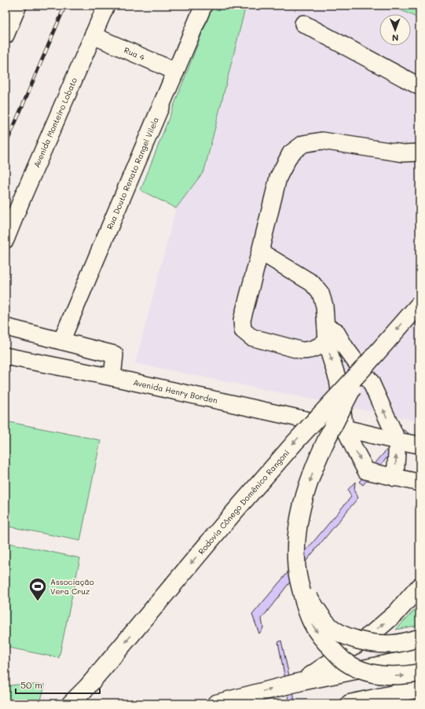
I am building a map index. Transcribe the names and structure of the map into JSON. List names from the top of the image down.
{
  "streets": {
    "highway": ["Rodovia Cônego Domênico Rangoni"],
    "street": [
      "Rua 4",
      "Avenida Monteiro Lobato",
      "Rua Douto Renato Rangel Vilela",
      "Avenida Henry Borden"
    ]
  },
  "crossings": [
    ["Rua 4", "Avenida Monteiro Lobato"],
    ["Rua 4", "Rua Douto Renato Rangel Vilela"]
  ],
  "one_way": ["Rodovia Cônego Domênico Rangoni"],
  "places": {
    "sports": ["Associação Vera Cruz"]
  },
  "scale_bar": "50 m",
  "north": "bottom"
}
